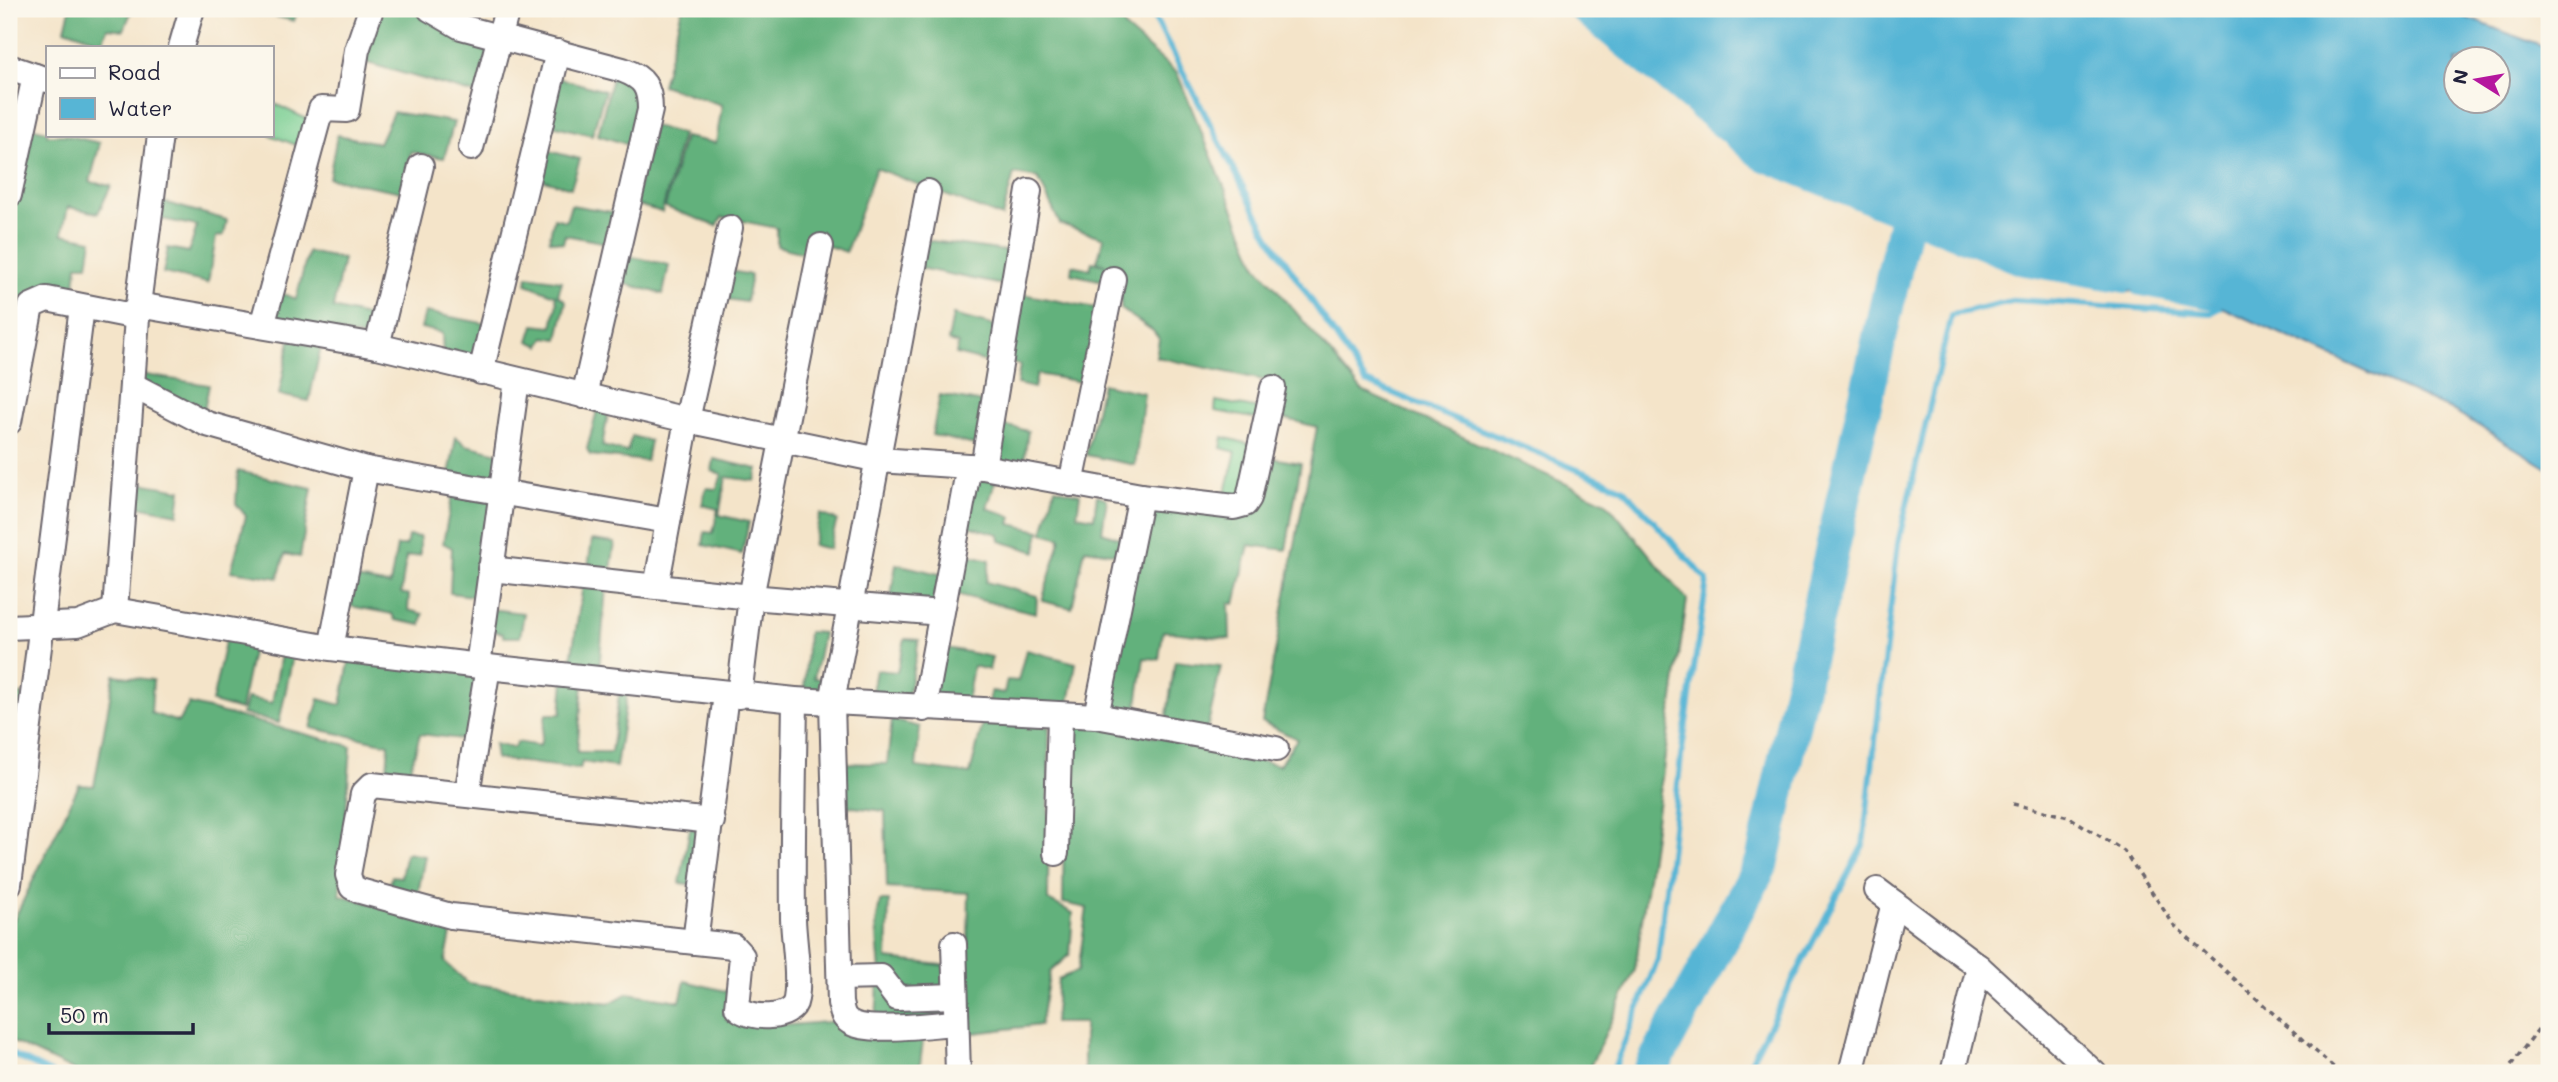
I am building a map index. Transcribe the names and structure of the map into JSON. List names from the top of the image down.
{
  "legend": ["Road", "Water"],
  "scale_bar": "50 m",
  "north": "left"
}
